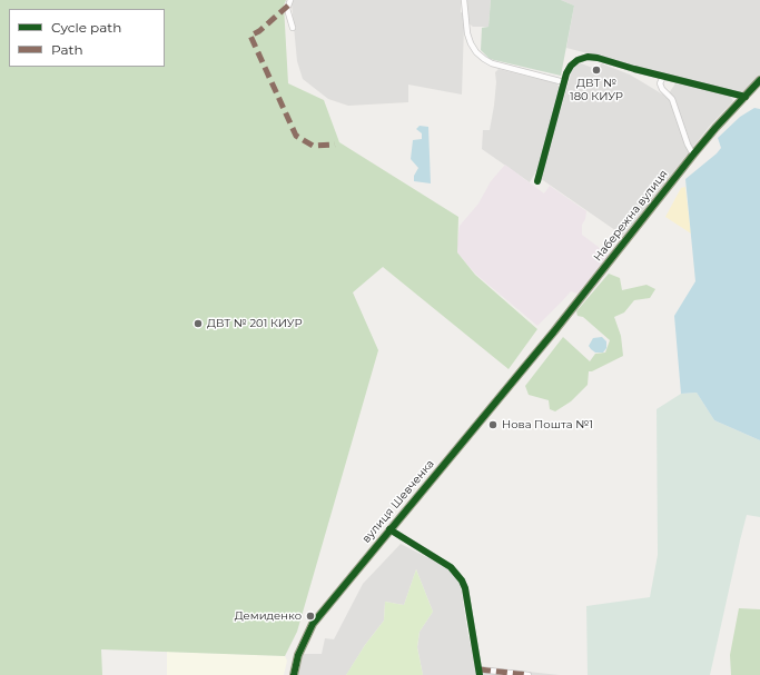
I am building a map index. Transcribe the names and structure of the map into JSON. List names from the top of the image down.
{
  "streets": {
    "street": ["Набережна вулиця", "вулиця Шевченка"]
  },
  "crossings": [
    ["Набережна вулиця", "вулиця Шевченка"]
  ],
  "places": [
    "ДВТ № 180 КИУР",
    "ДВТ № 201 КИУР",
    "Нова Пошта №1",
    "Демиденко"
  ],
  "legend": ["Cycle path", "Path"]
}
